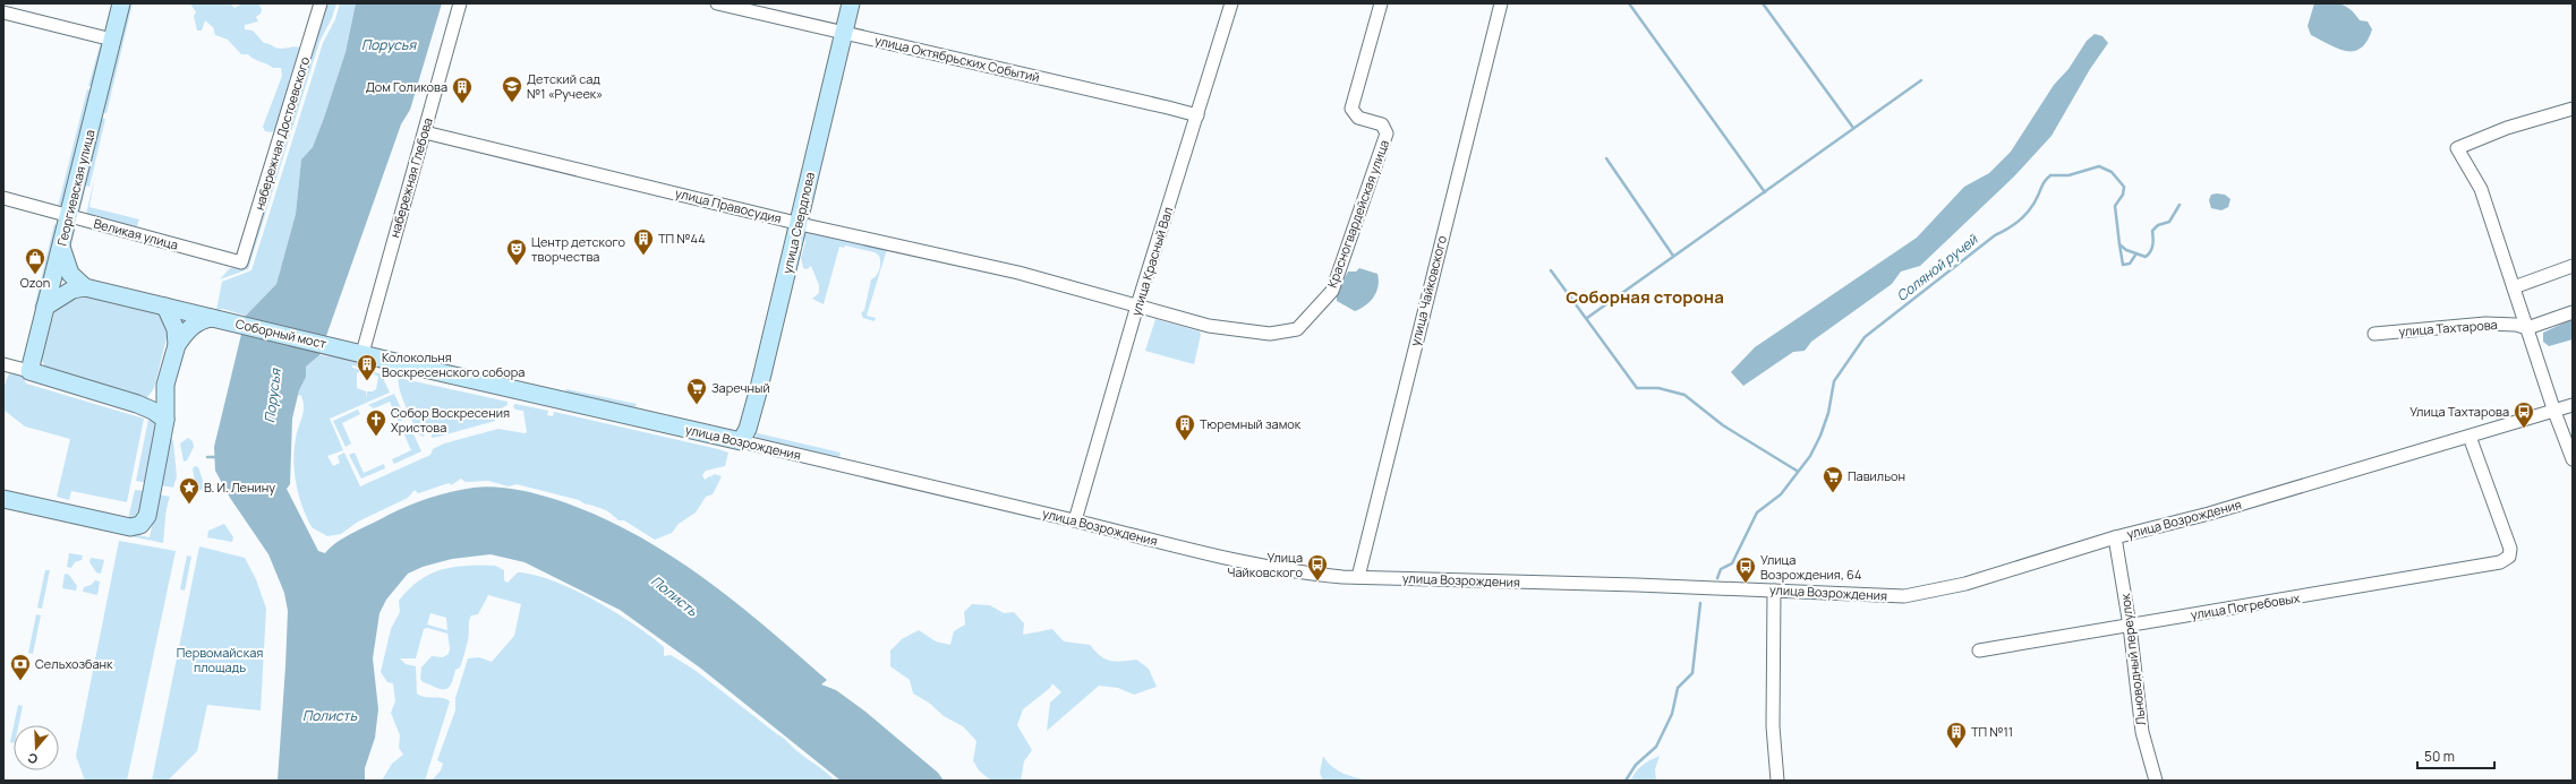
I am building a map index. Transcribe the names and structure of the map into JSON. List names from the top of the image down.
{
  "streets": {
    "main road": [
      "Георгиевская улица",
      "улица Свердлова",
      "Соборный мост",
      "улица Возрождения"
    ],
    "street": [
      "улица Октябрьских Событий",
      "набережная Достоевского",
      "набережная Глебова",
      "улица Правосудия",
      "Красногвардейская улица",
      "Великая улица",
      "улица Красный Вал",
      "улица Чайковского",
      "улица Тахтарова",
      "улица Погребовых",
      "Льноводный переулок"
    ]
  },
  "crossings": [
    ["улица Октябрьских Событий", "улица Свердлова"],
    ["улица Октябрьских Событий", "улица Красный Вал"],
    ["набережная Достоевского", "Великая улица"],
    ["набережная Глебова", "улица Правосудия"],
    ["набережная Глебова", "Соборный мост"],
    ["набережная Глебова", "улица Возрождения"],
    ["Георгиевская улица", "Великая улица"],
    ["Георгиевская улица", "Соборный мост"],
    ["улица Правосудия", "Красногвардейская улица"],
    ["улица Правосудия", "улица Свердлова"],
    ["улица Правосудия", "улица Красный Вал"],
    ["Красногвардейская улица", "улица Красный Вал"],
    ["улица Свердлова", "улица Возрождения"],
    ["улица Красный Вал", "улица Возрождения"],
    ["улица Чайковского", "улица Возрождения"],
    ["Соборный мост", "улица Возрождения"],
    ["улица Возрождения", "улица Погребовых"],
    ["улица Возрождения", "Льноводный переулок"],
    ["улица Погребовых", "Льноводный переулок"]
  ],
  "districts": ["Соборная сторона"],
  "water": ["Порусья", "Соляной ручей", "Полисть"],
  "parks": ["Первомайская площадь"],
  "places": {
    "school or university": ["Детский сад №1 «Ручеек»"],
    "building": [
      "Дом Голикова",
      "ТП №44",
      "Колокольня Воскресенского собора",
      "Тюремный замок",
      "ТП №11"
    ],
    "theatre": ["Центр детского творчества"],
    "shop": ["Ozon"],
    "supermarket": ["Заречный", "Павильон"],
    "bus stop": ["Улица Тахтарова", "Улица Чайковского", "Улица Возрождения, 64"],
    "church": ["Собор Воскресения Христова"],
    "place": ["В. И. Ленину"],
    "bank": ["Сельхозбанк"]
  },
  "scale_bar": "50 m",
  "north": "bottom"
}
